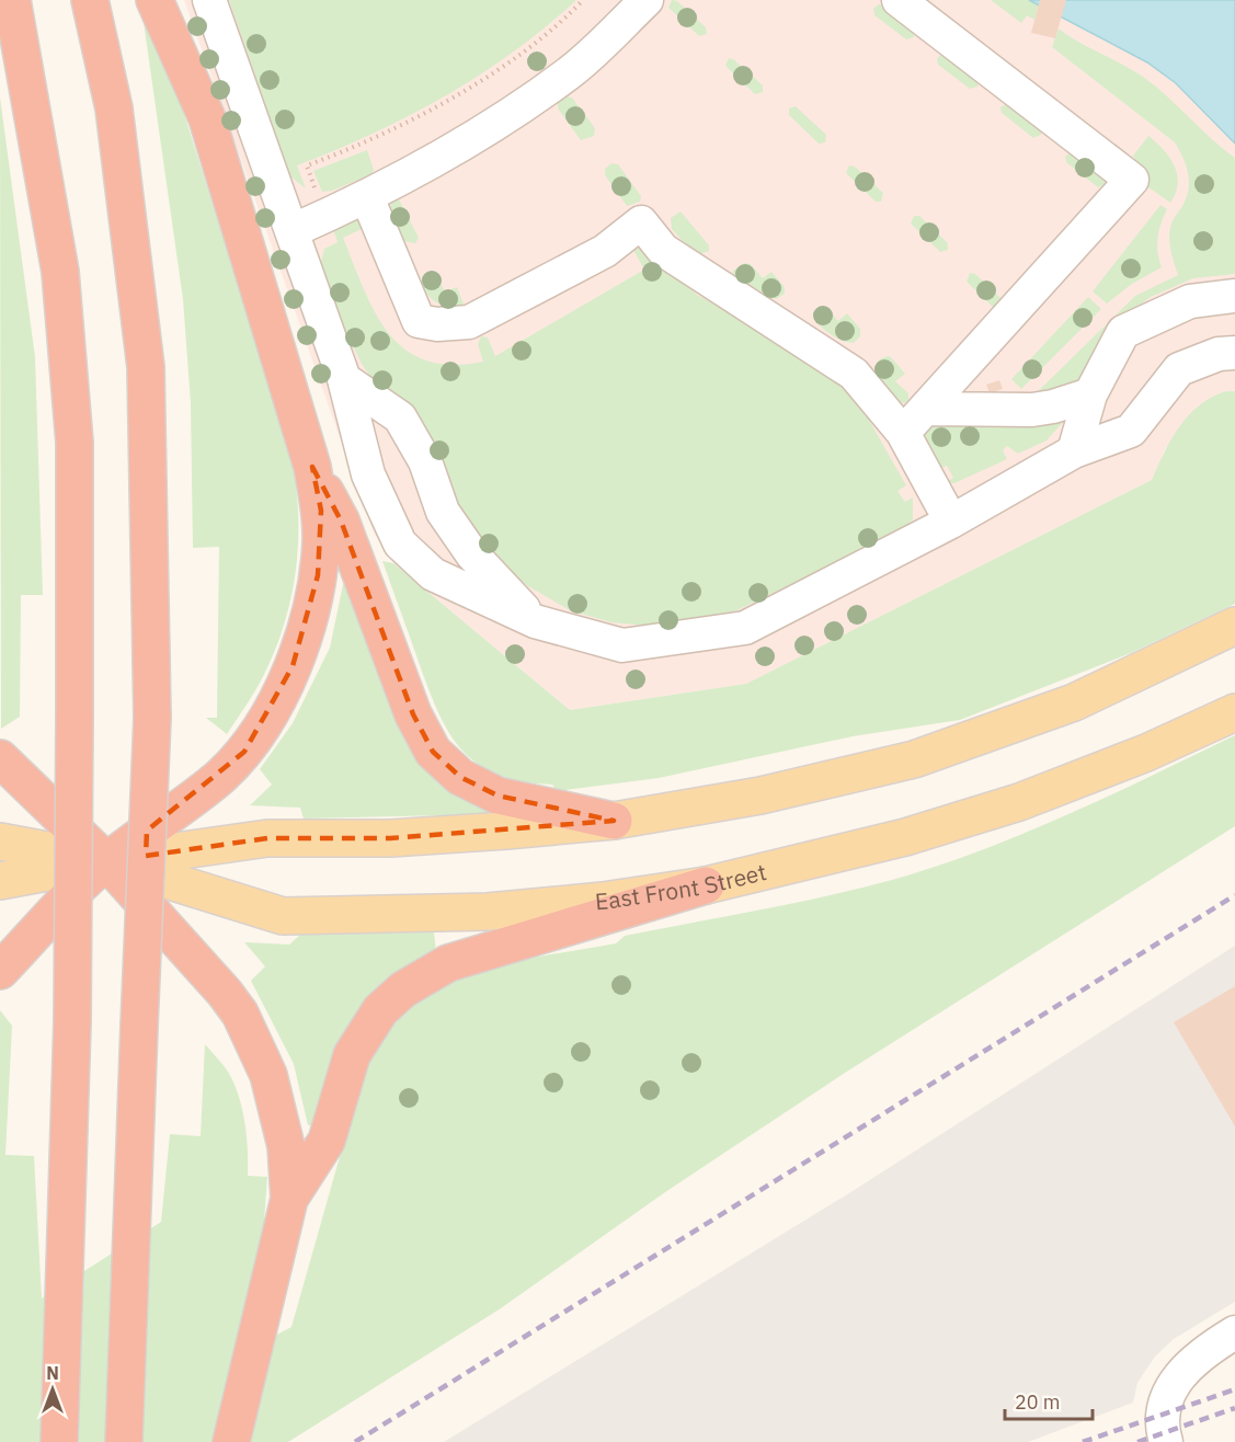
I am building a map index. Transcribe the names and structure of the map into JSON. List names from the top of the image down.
{
  "streets": {
    "main road": ["East Front Street"]
  },
  "scale_bar": "20 m",
  "north": "top"
}
